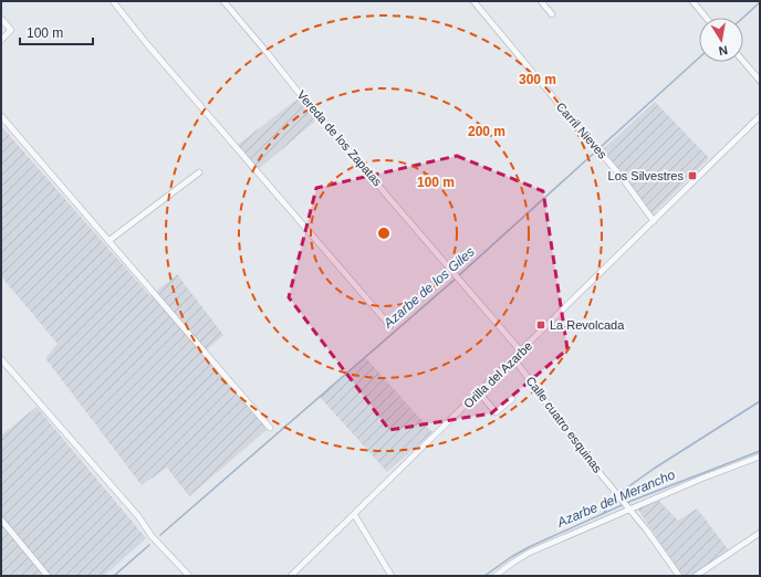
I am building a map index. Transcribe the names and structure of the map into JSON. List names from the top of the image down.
{
  "streets": {
    "street": [
      "Carril Nieves",
      "Vereda de los Zapatas",
      "Orilla del Azarbe",
      "Calle cuatro esquinas"
    ]
  },
  "crossings": [
    ["Carril Nieves", "Orilla del Azarbe"],
    ["Vereda de los Zapatas", "Orilla del Azarbe"],
    ["Orilla del Azarbe", "Calle cuatro esquinas"]
  ],
  "water": ["Azarbe de los Giles", "Azarbe del Merancho"],
  "places": {
    "transit": ["Los Silvestres", "La Revolcada"]
  },
  "scale_bar": "100 m",
  "north": "bottom",
  "rings": ["300 m", "200 m", "100 m"]
}
